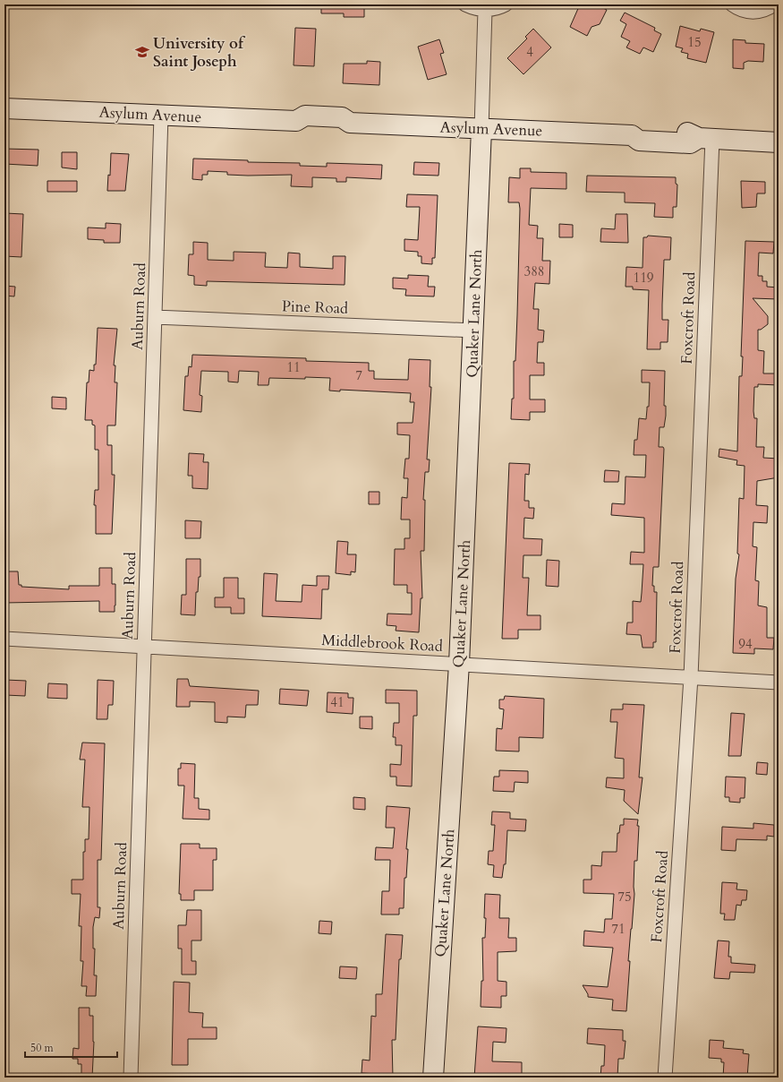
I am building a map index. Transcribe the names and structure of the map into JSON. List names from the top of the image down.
{
  "streets": {
    "street": [
      "Asylum Avenue",
      "Auburn Road",
      "Pine Road",
      "Quaker Lane North",
      "Foxcroft Road",
      "Middlebrook Road"
    ]
  },
  "crossings": [
    ["Asylum Avenue", "Auburn Road"],
    ["Asylum Avenue", "Quaker Lane North"],
    ["Asylum Avenue", "Foxcroft Road"],
    ["Auburn Road", "Pine Road"],
    ["Auburn Road", "Middlebrook Road"],
    ["Pine Road", "Quaker Lane North"],
    ["Quaker Lane North", "Middlebrook Road"],
    ["Foxcroft Road", "Middlebrook Road"]
  ],
  "places": {
    "school or university": ["University of Saint Joseph"]
  },
  "house_numbers": [
    "15",
    "4",
    "388",
    "119",
    "11",
    "7",
    "94",
    "41",
    "75",
    "71"
  ],
  "scale_bar": "50 m"
}
